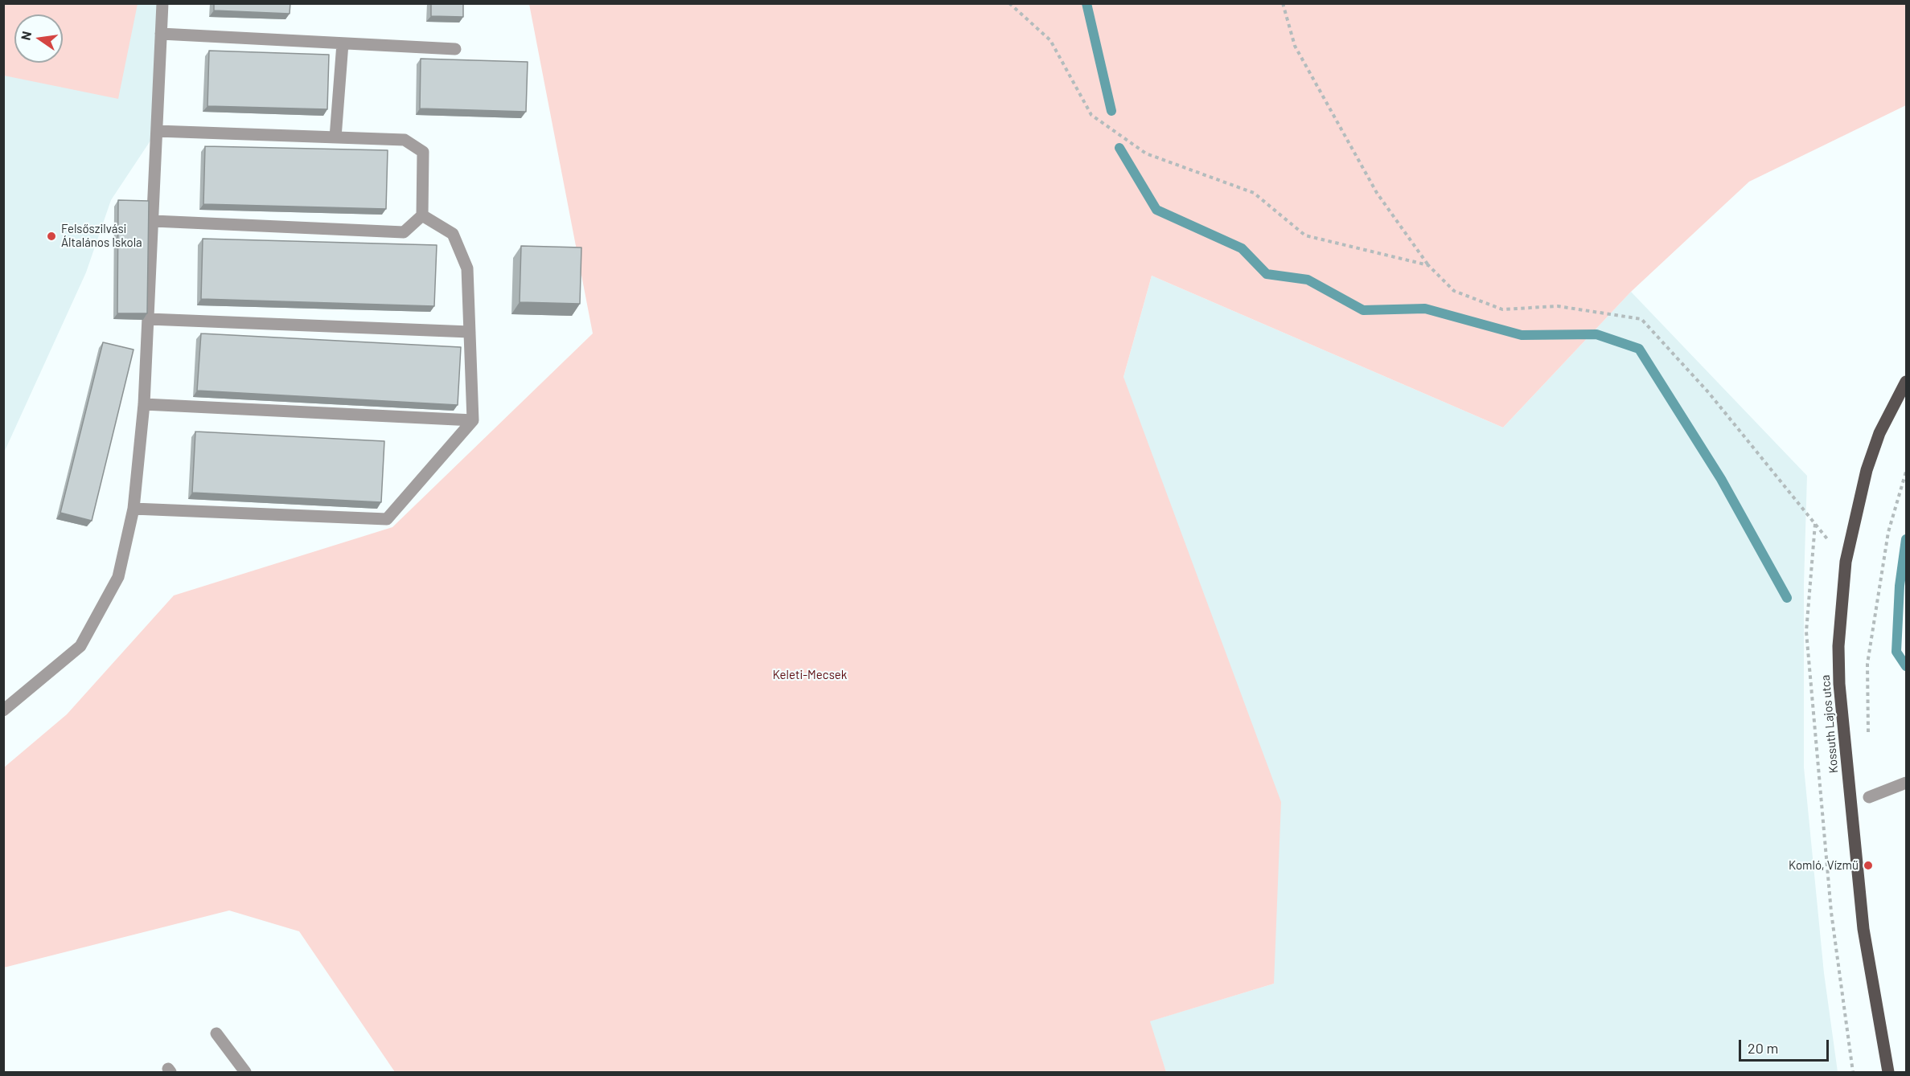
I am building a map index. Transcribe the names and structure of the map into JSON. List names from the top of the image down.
{
  "streets": {
    "main road": ["Kossuth Lajos utca"]
  },
  "parks": ["Keleti-Mecsek"],
  "places": ["Felsőszilvási Általános Iskola", "Komló, Vízmű"],
  "scale_bar": "20 m",
  "north": "left"
}
